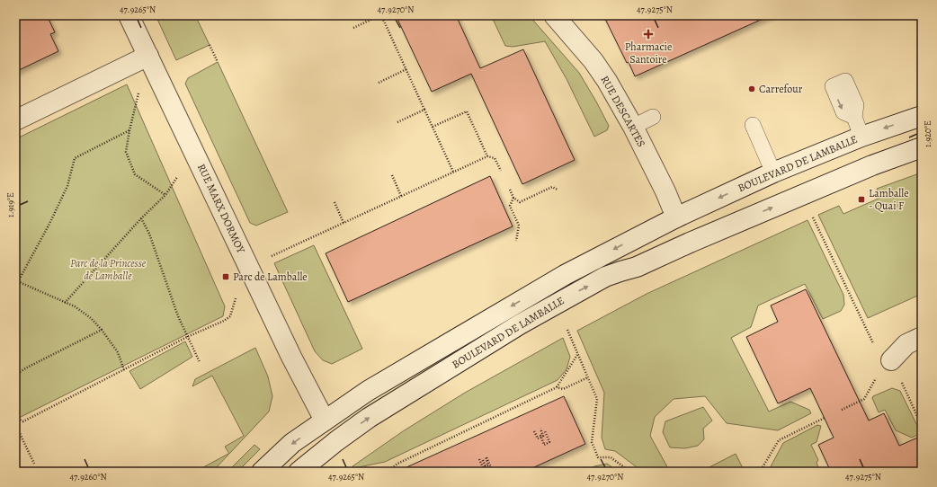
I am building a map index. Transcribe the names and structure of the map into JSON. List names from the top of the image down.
{
  "streets": {
    "street": ["RUE DESCARTES", "BOULEVARD DE LAMBALLE", "RUE MARX DORMOY"]
  },
  "crossings": [
    ["RUE DESCARTES", "BOULEVARD DE LAMBALLE"],
    ["BOULEVARD DE LAMBALLE", "RUE MARX DORMOY"]
  ],
  "parks": ["Parc de la Princesse de Lamballe"],
  "places": {
    "health": ["Pharmacie Santoire"],
    "other": ["Carrefour"],
    "transit": ["Lamballe - Quai F", "Parc de Lamballe"]
  },
  "coordinates": [
    "47.9265°N",
    "47.9270°N",
    "47.9275°N",
    "1.920°E",
    "1.919°E",
    "47.9260°N"
  ]
}
